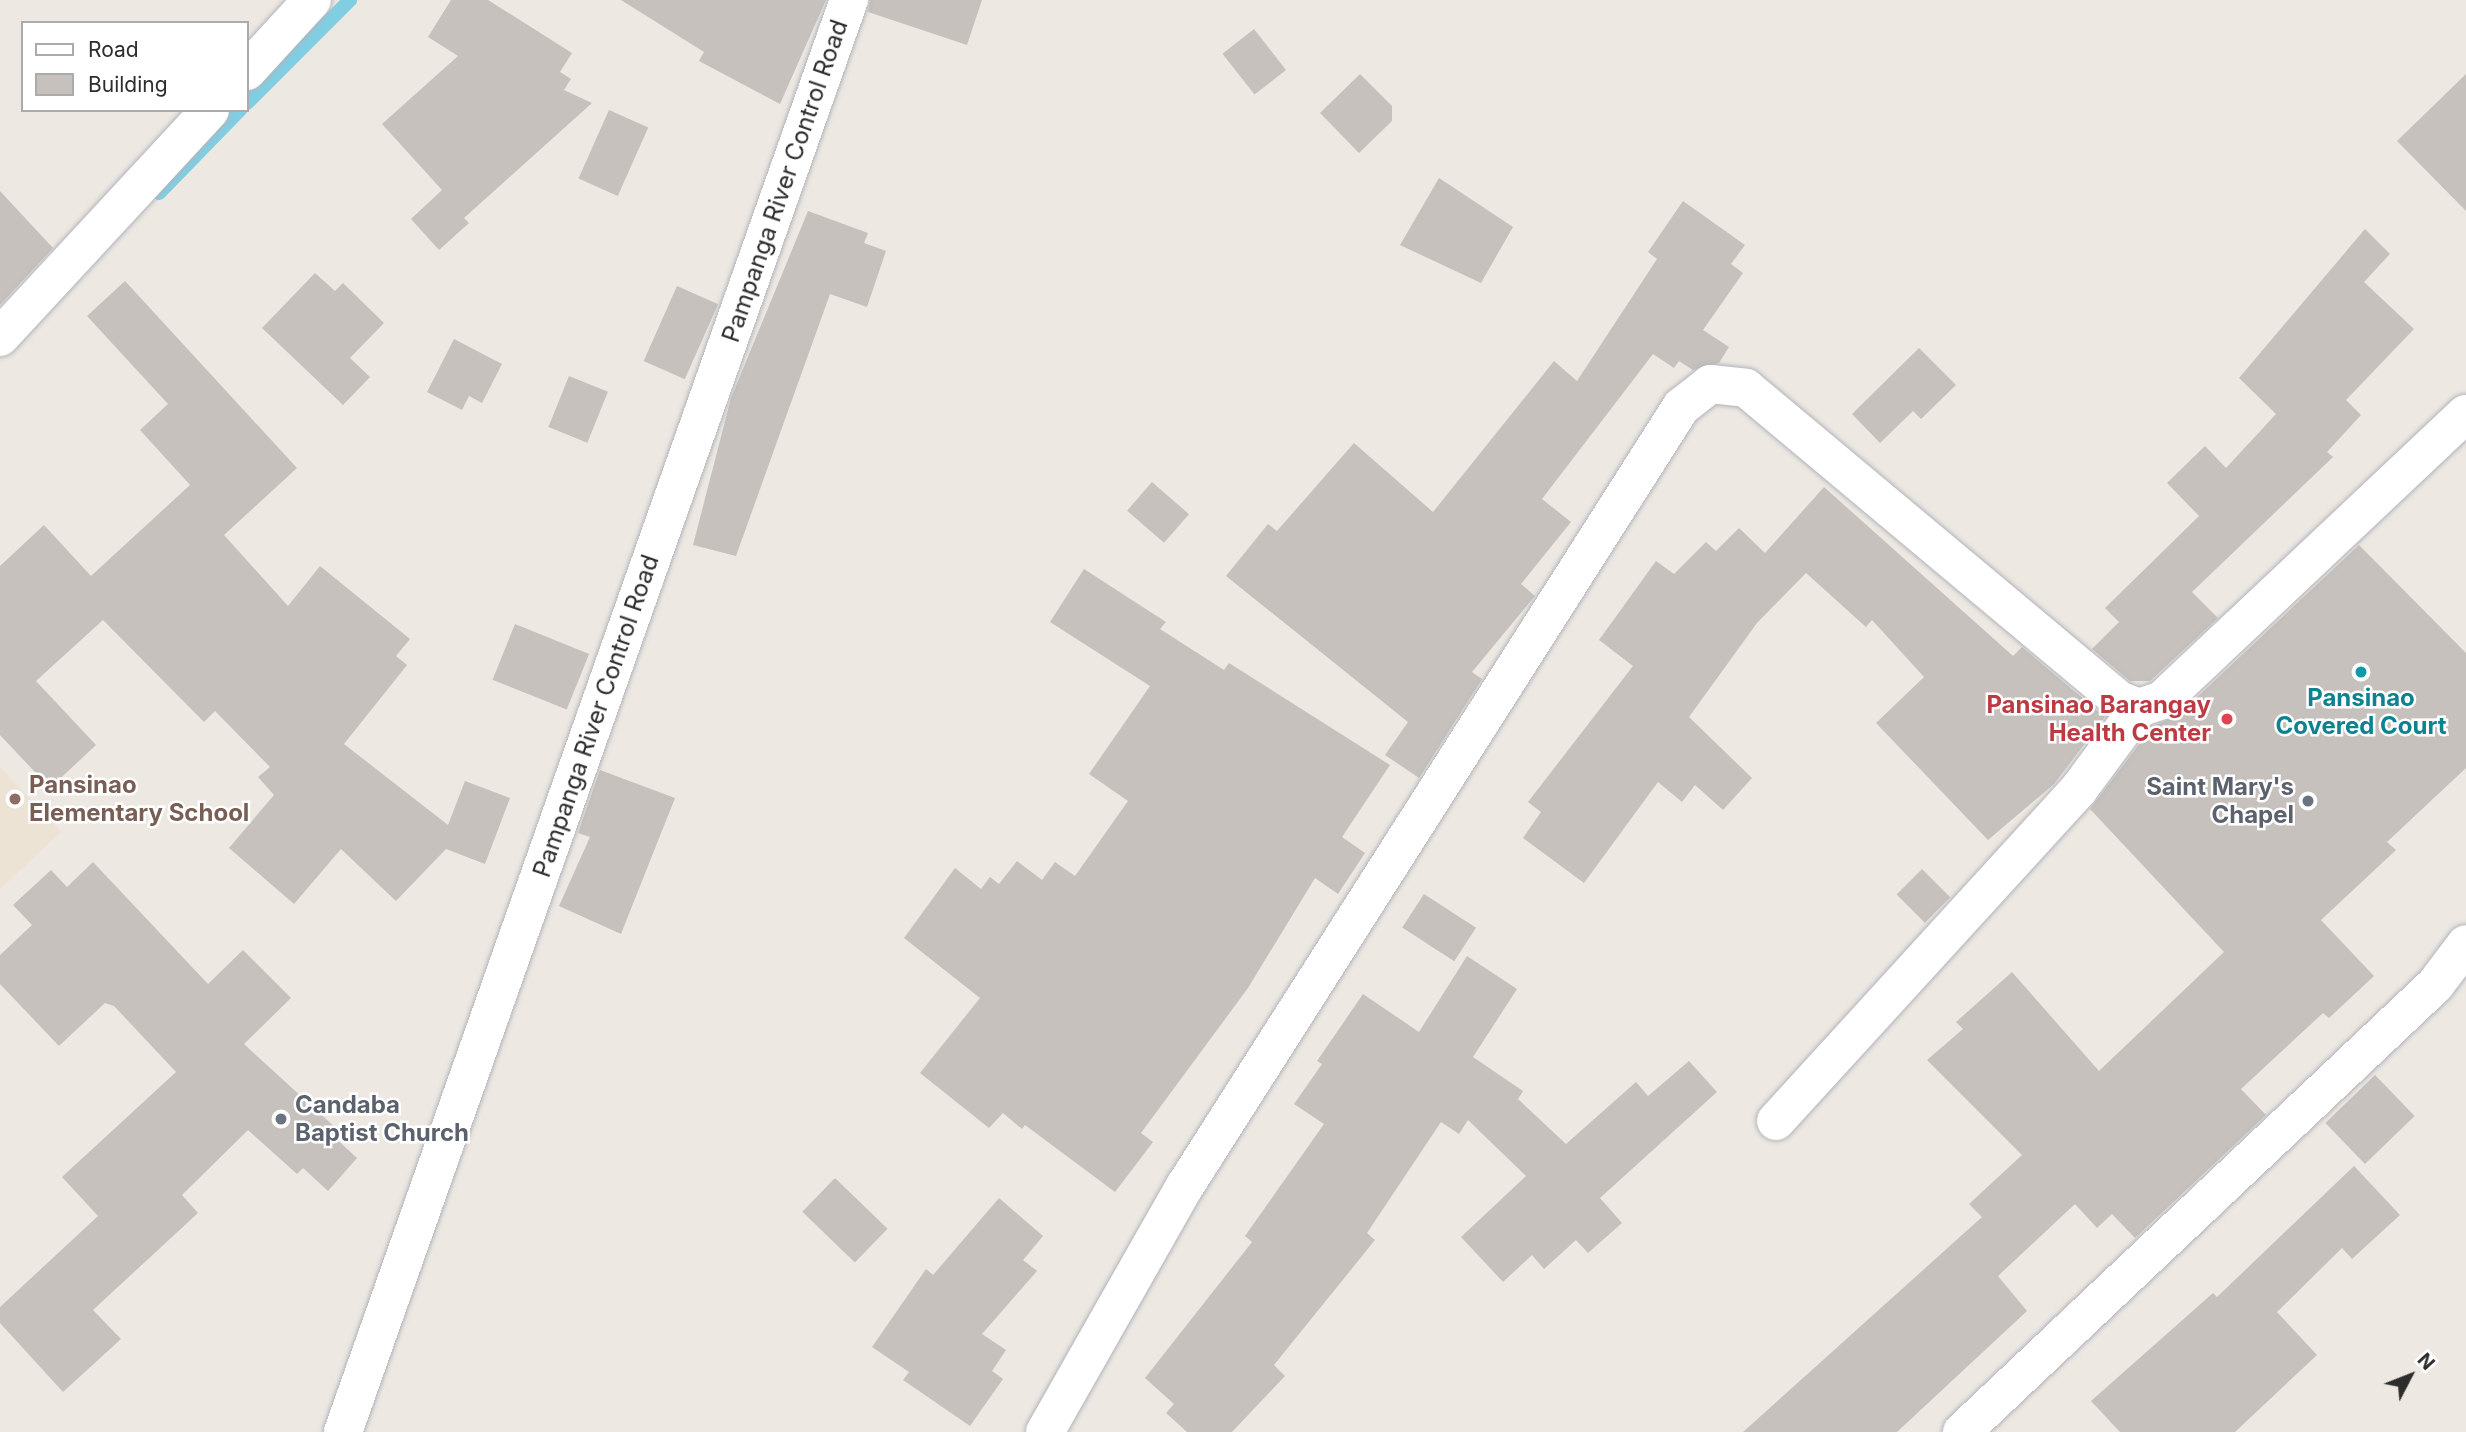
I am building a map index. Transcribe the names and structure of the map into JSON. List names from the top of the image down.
{
  "streets": {
    "street": ["Pampanga River Control Road"]
  },
  "places": [
    "Pansinao Covered Court",
    "Pansinao Barangay Health Center",
    "Pansinao Elementary School",
    "Saint Mary's Chapel",
    "Candaba Baptist Church"
  ],
  "legend": ["Road", "Building"],
  "north": "top right"
}
